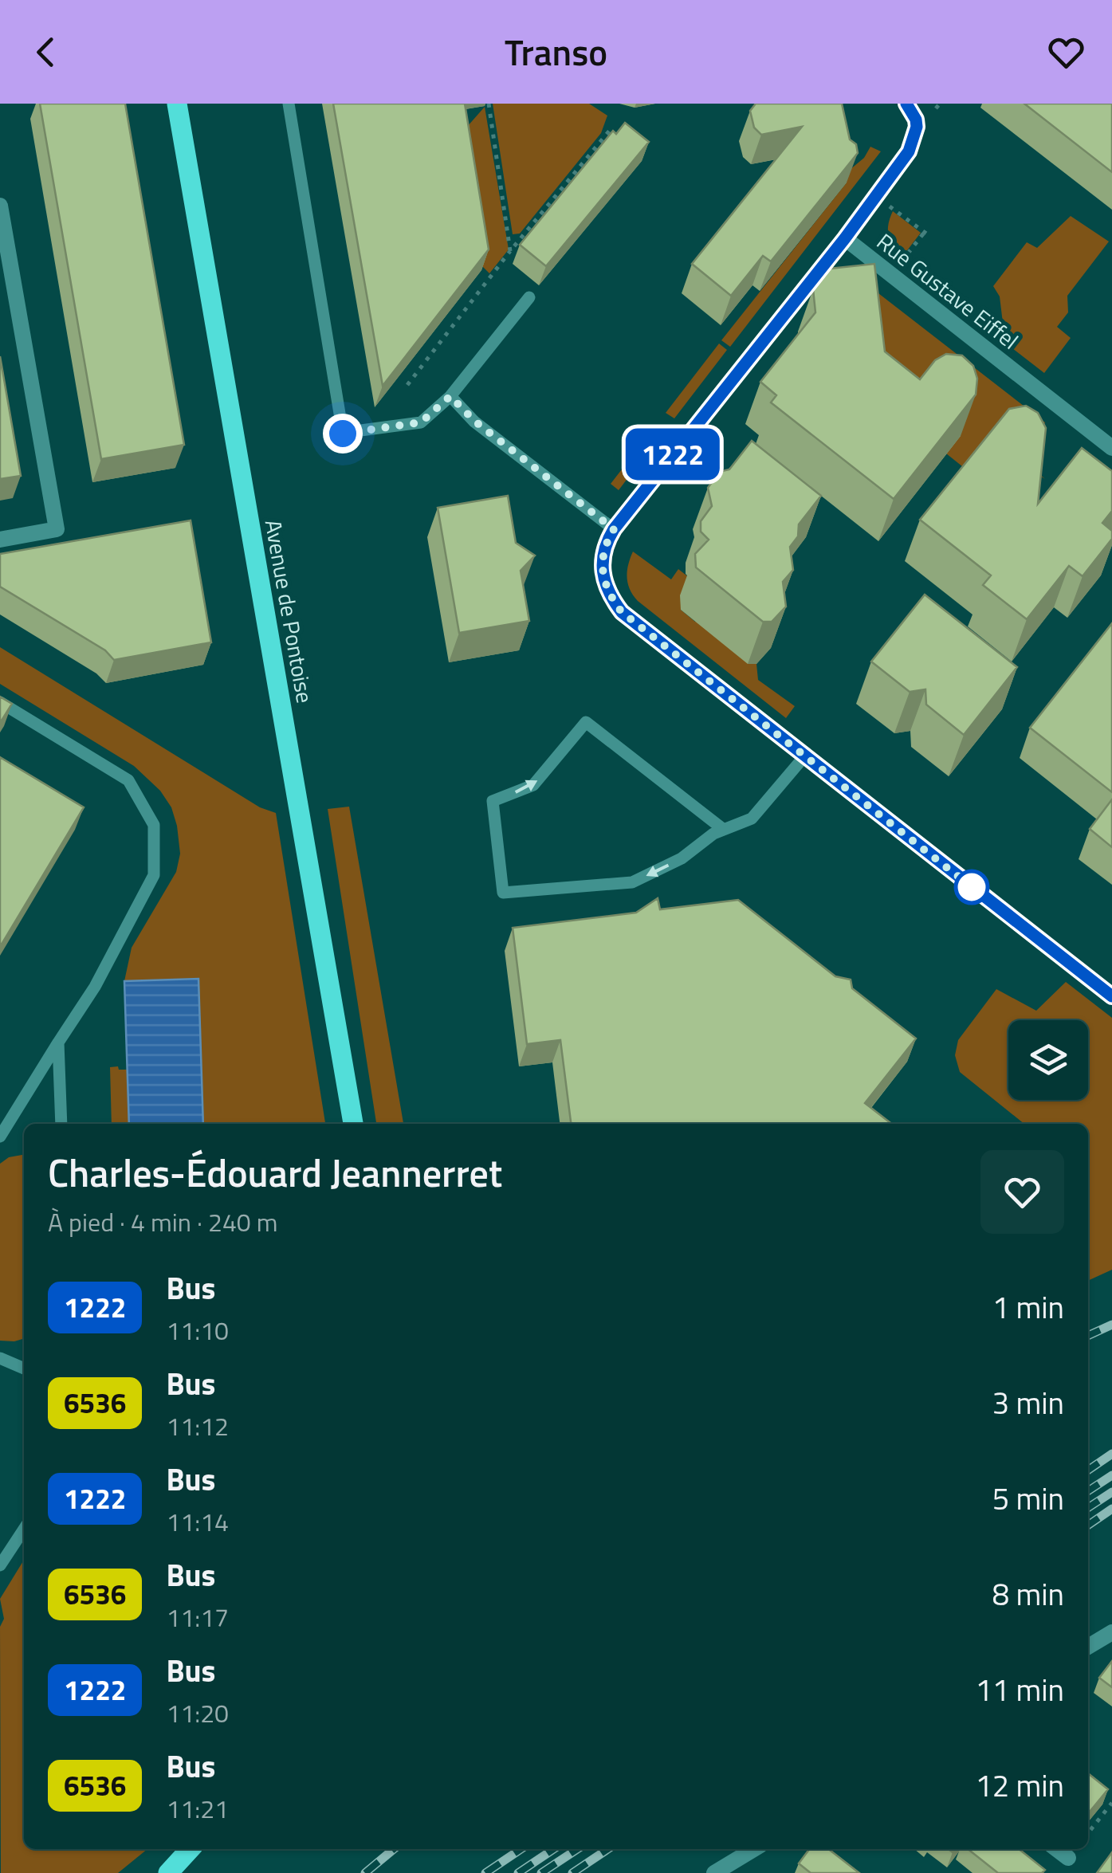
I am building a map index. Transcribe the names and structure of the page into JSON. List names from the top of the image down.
{
  "streets": {
    "main road": ["Avenue de Pontoise"],
    "street": ["Rue Gustave Eiffel"]
  },
  "lines": ["bus line 1222"],
  "page": {
    "header": "Transo",
    "on_map": "1222",
    "heading": ["Charles-Édouard Jeannerret", "À pied · 4 min · 240 m"],
    "list": [
      {
        "mark": "1222",
        "name": "Bus",
        "note": "11:10",
        "value": "1 min"
      },
      {
        "mark": "6536",
        "name": "Bus",
        "note": "11:12",
        "value": "3 min"
      },
      {
        "mark": "1222",
        "name": "Bus",
        "note": "11:14",
        "value": "5 min"
      },
      {
        "mark": "6536",
        "name": "Bus",
        "note": "11:17",
        "value": "8 min"
      },
      {
        "mark": "1222",
        "name": "Bus",
        "note": "11:20",
        "value": "11 min"
      },
      {
        "mark": "6536",
        "name": "Bus",
        "note": "11:21",
        "value": "12 min"
      }
    ]
  }
}
